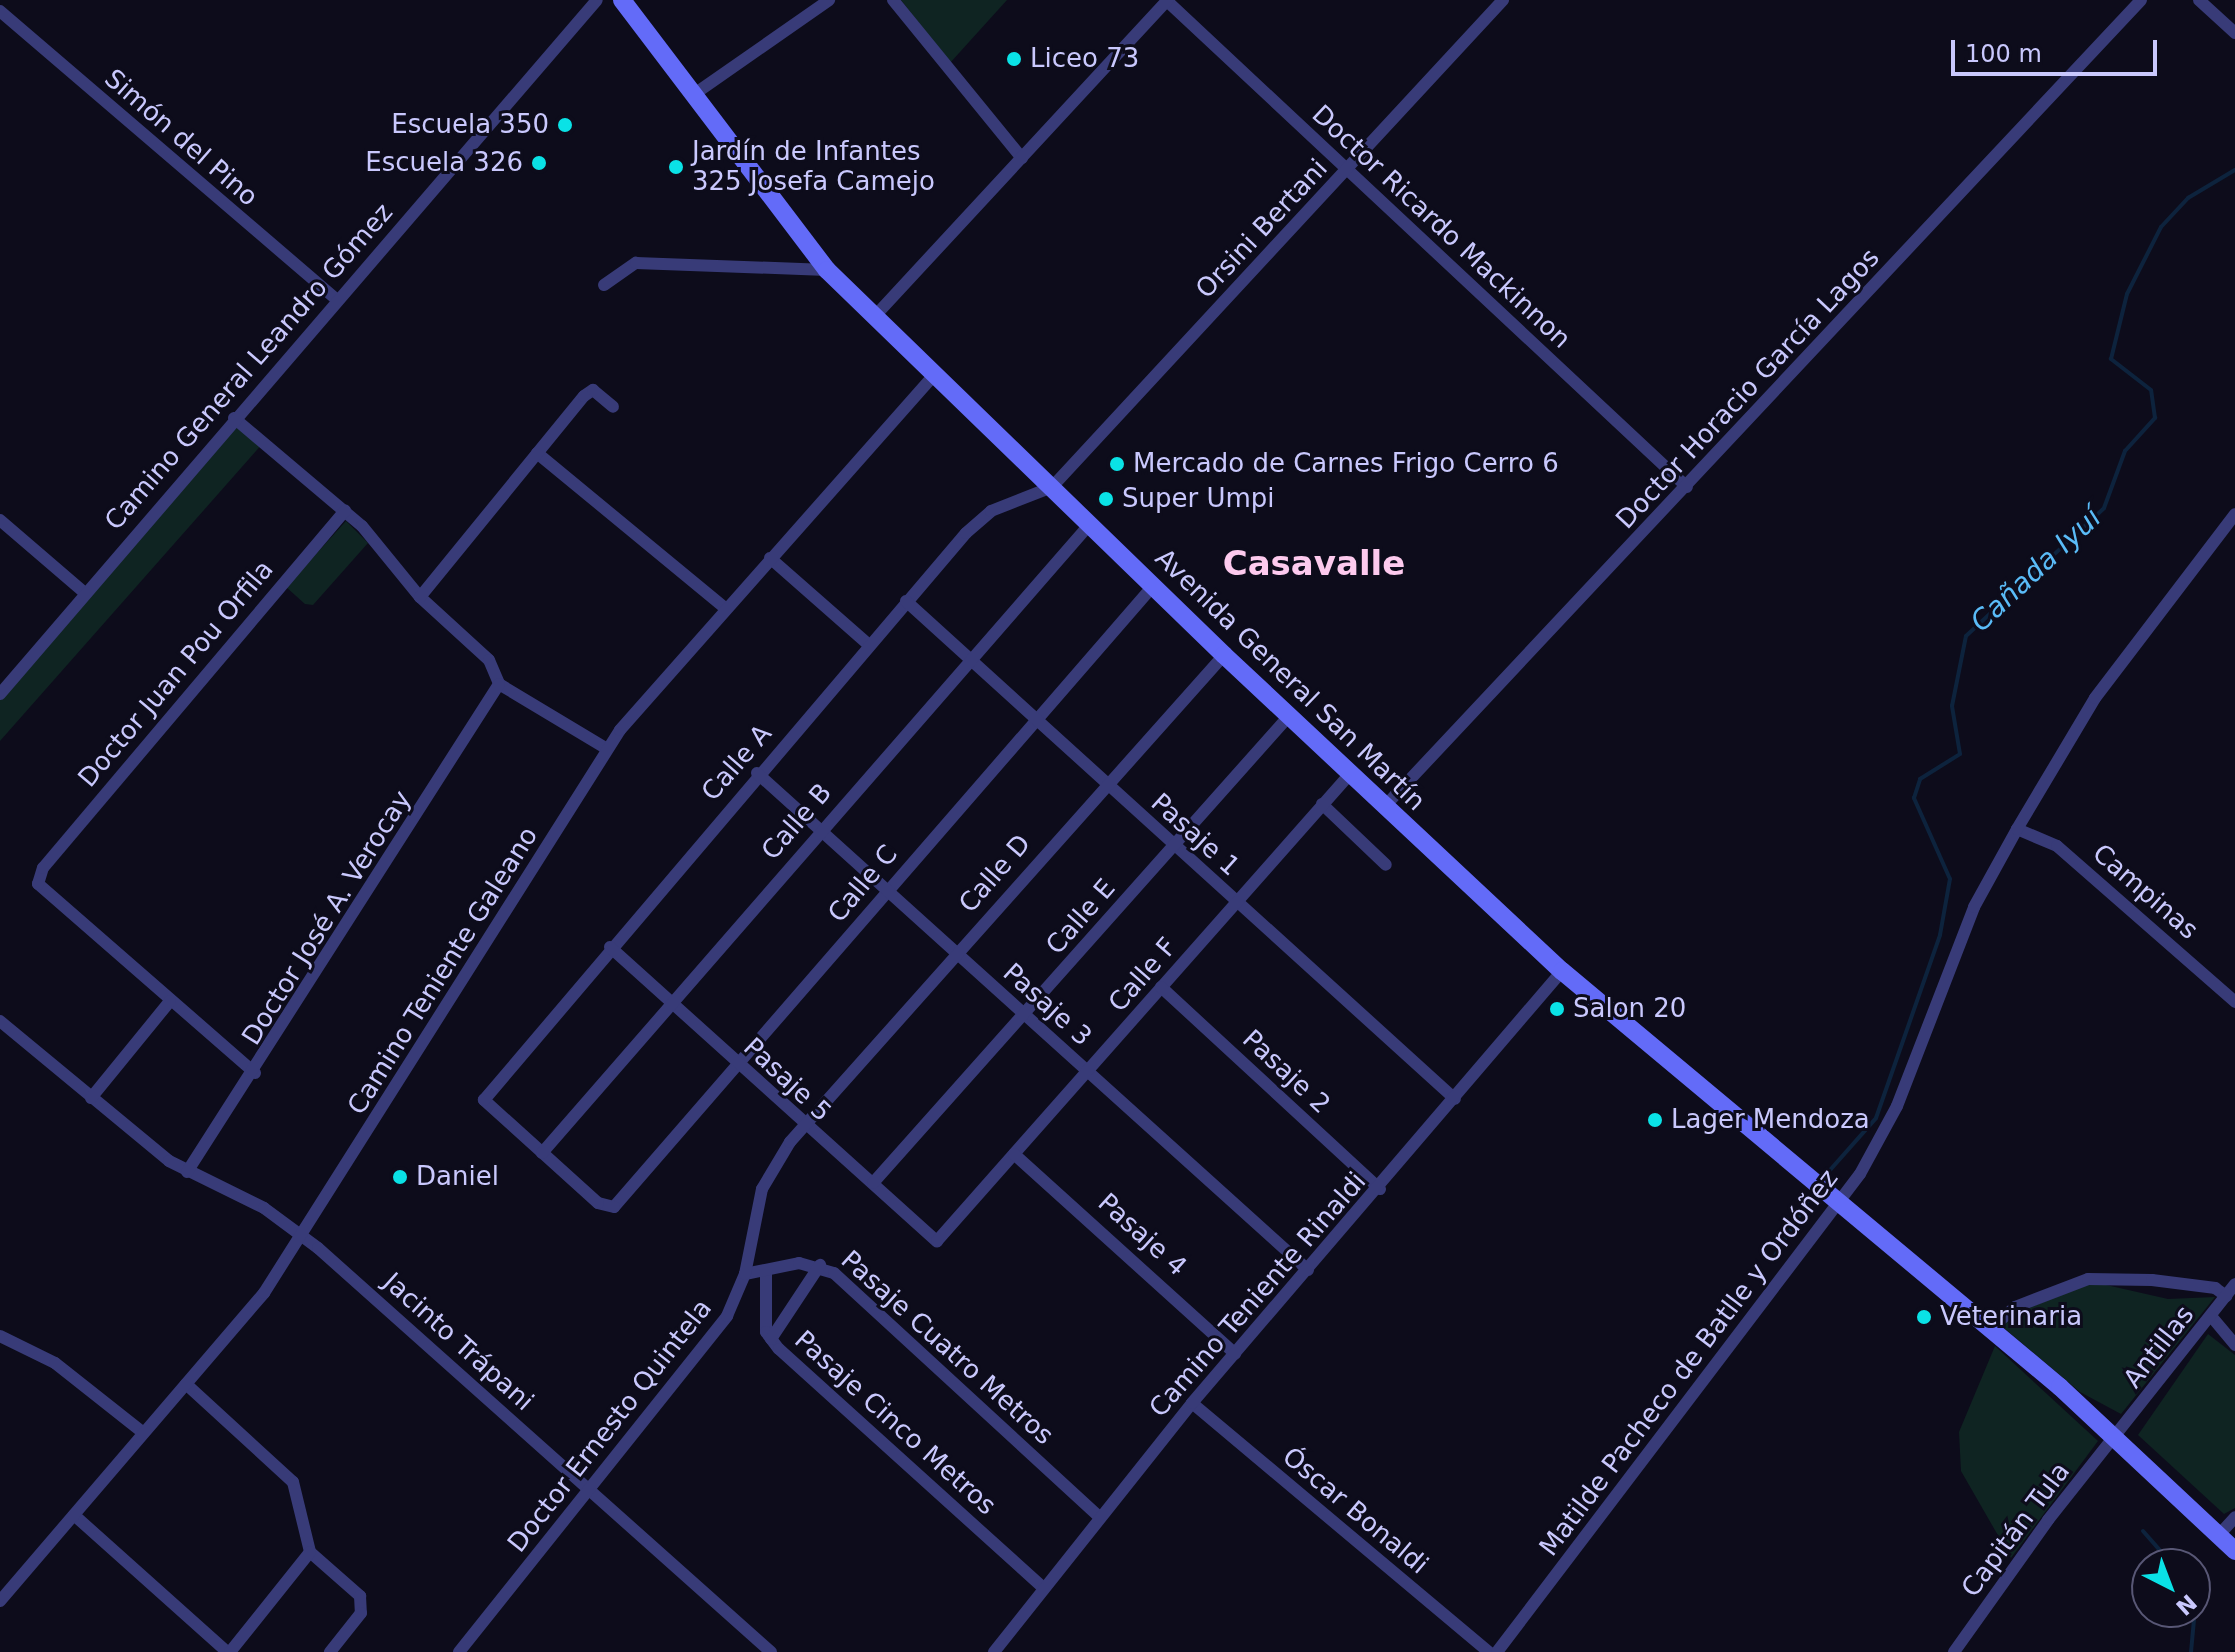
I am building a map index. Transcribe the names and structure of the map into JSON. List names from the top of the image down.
{
  "streets": {
    "main road": ["Avenida General San Martín"],
    "street": [
      "Simón del Pino",
      "Doctor Ricardo Mackinnon",
      "Orsini Bertani",
      "Camino General Leandro Gómez",
      "Doctor Horacio García Lagos",
      "Doctor Juan Pou Orfila",
      "Calle A",
      "Calle B",
      "Pasaje 1",
      "Calle D",
      "Calle C",
      "Campinas",
      "Calle E",
      "Doctor José A. Verocay",
      "Camino Teniente Galeano",
      "Calle F",
      "Pasaje 3",
      "Pasaje 2",
      "Pasaje 5",
      "Pasaje 4",
      "Camino Teniente Rinaldi",
      "Jacinto Trápani",
      "Antillas",
      "Pasaje Cuatro Metros",
      "Matilde Pacheco de Batlle y Ordóñez",
      "Pasaje Cinco Metros",
      "Doctor Ernesto Quintela",
      "Óscar Bonaldi",
      "Capitán Tula"
    ]
  },
  "crossings": [
    ["Simón del Pino", "Camino General Leandro Gómez"],
    ["Doctor Ricardo Mackinnon", "Orsini Bertani"],
    ["Doctor Ricardo Mackinnon", "Doctor Horacio García Lagos"],
    ["Orsini Bertani", "Avenida General San Martín"],
    ["Orsini Bertani", "Calle A"],
    ["Doctor Horacio García Lagos", "Avenida General San Martín"],
    ["Avenida General San Martín", "Calle A"],
    ["Avenida General San Martín", "Calle B"],
    ["Avenida General San Martín", "Calle D"],
    ["Avenida General San Martín", "Calle C"],
    ["Avenida General San Martín", "Calle E"],
    ["Avenida General San Martín", "Camino Teniente Galeano"],
    ["Avenida General San Martín", "Calle F"],
    ["Avenida General San Martín", "Camino Teniente Rinaldi"],
    ["Avenida General San Martín", "Antillas"],
    ["Avenida General San Martín", "Matilde Pacheco de Batlle y Ordóñez"],
    ["Avenida General San Martín", "Capitán Tula"],
    ["Calle A", "Calle B"],
    ["Calle A", "Pasaje 1"],
    ["Calle A", "Calle C"],
    ["Calle A", "Pasaje 3"],
    ["Calle A", "Pasaje 5"],
    ["Calle B", "Pasaje 1"],
    ["Calle B", "Calle C"],
    ["Calle B", "Pasaje 3"],
    ["Calle B", "Pasaje 5"],
    ["Pasaje 1", "Calle D"],
    ["Pasaje 1", "Calle C"],
    ["Pasaje 1", "Calle E"],
    ["Pasaje 1", "Calle F"],
    ["Pasaje 1", "Camino Teniente Rinaldi"],
    ["Calle D", "Pasaje 3"],
    ["Calle D", "Pasaje 5"],
    ["Calle D", "Doctor Ernesto Quintela"],
    ["Calle C", "Pasaje 3"],
    ["Calle C", "Pasaje 5"],
    ["Campinas", "Matilde Pacheco de Batlle y Ordóñez"],
    ["Calle E", "Pasaje 3"],
    ["Calle E", "Pasaje 5"],
    ["Doctor José A. Verocay", "Jacinto Trápani"],
    ["Camino Teniente Galeano", "Jacinto Trápani"],
    ["Calle F", "Pasaje 3"],
    ["Calle F", "Pasaje 2"],
    ["Calle F", "Pasaje 5"],
    ["Calle F", "Pasaje 4"],
    ["Pasaje 3", "Camino Teniente Rinaldi"],
    ["Pasaje 2", "Camino Teniente Rinaldi"],
    ["Pasaje 5", "Doctor Ernesto Quintela"],
    ["Pasaje 4", "Camino Teniente Rinaldi"],
    ["Camino Teniente Rinaldi", "Pasaje Cuatro Metros"],
    ["Camino Teniente Rinaldi", "Pasaje Cinco Metros"],
    ["Camino Teniente Rinaldi", "Óscar Bonaldi"],
    ["Jacinto Trápani", "Doctor Ernesto Quintela"],
    ["Antillas", "Capitán Tula"],
    ["Pasaje Cuatro Metros", "Pasaje Cinco Metros"],
    ["Pasaje Cuatro Metros", "Doctor Ernesto Quintela"]
  ],
  "districts": ["Casavalle"],
  "water": ["Cañada Iyuí"],
  "places": [
    "Liceo 73",
    "Escuela 350",
    "Escuela 326",
    "Jardín de Infantes 325 Josefa Camejo",
    "Mercado de Carnes Frigo Cerro 6",
    "Super Umpi",
    "Salon 20",
    "Lager Mendoza",
    "Daniel",
    "Veterinaria"
  ],
  "scale_bar": "100 m",
  "north": "bottom right"
}
